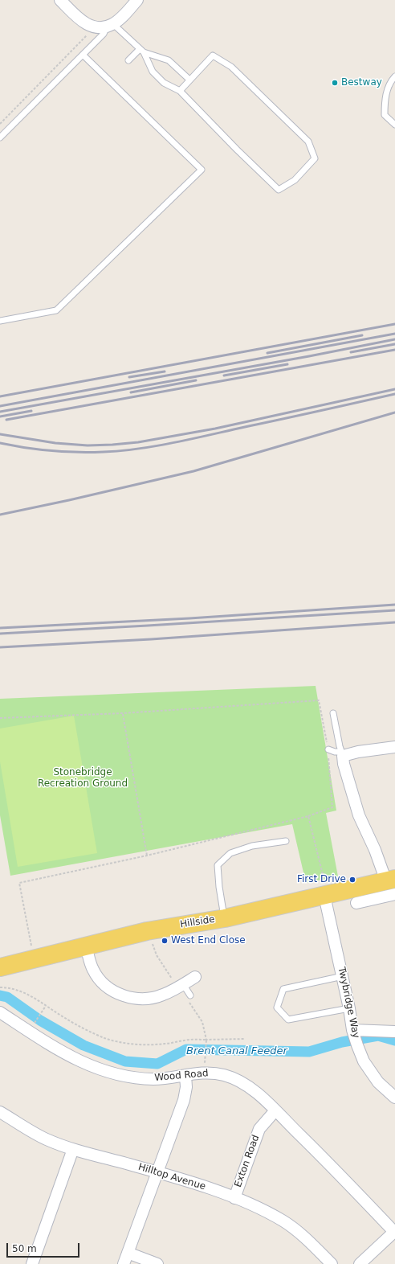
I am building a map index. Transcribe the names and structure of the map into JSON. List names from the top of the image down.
{
  "streets": {
    "main road": ["Hillside"],
    "street": [
      "Twybridge Way",
      "Wood Road",
      "Exton Road",
      "Hilltop Avenue"
    ]
  },
  "crossings": [
    ["Hillside", "Twybridge Way"],
    ["Wood Road", "Exton Road"],
    ["Exton Road", "Hilltop Avenue"]
  ],
  "water": ["Brent Canal Feeder"],
  "parks": ["Stonebridge Recreation Ground"],
  "places": ["Bestway", "First Drive", "West End Close"],
  "scale_bar": "50 m"
}
